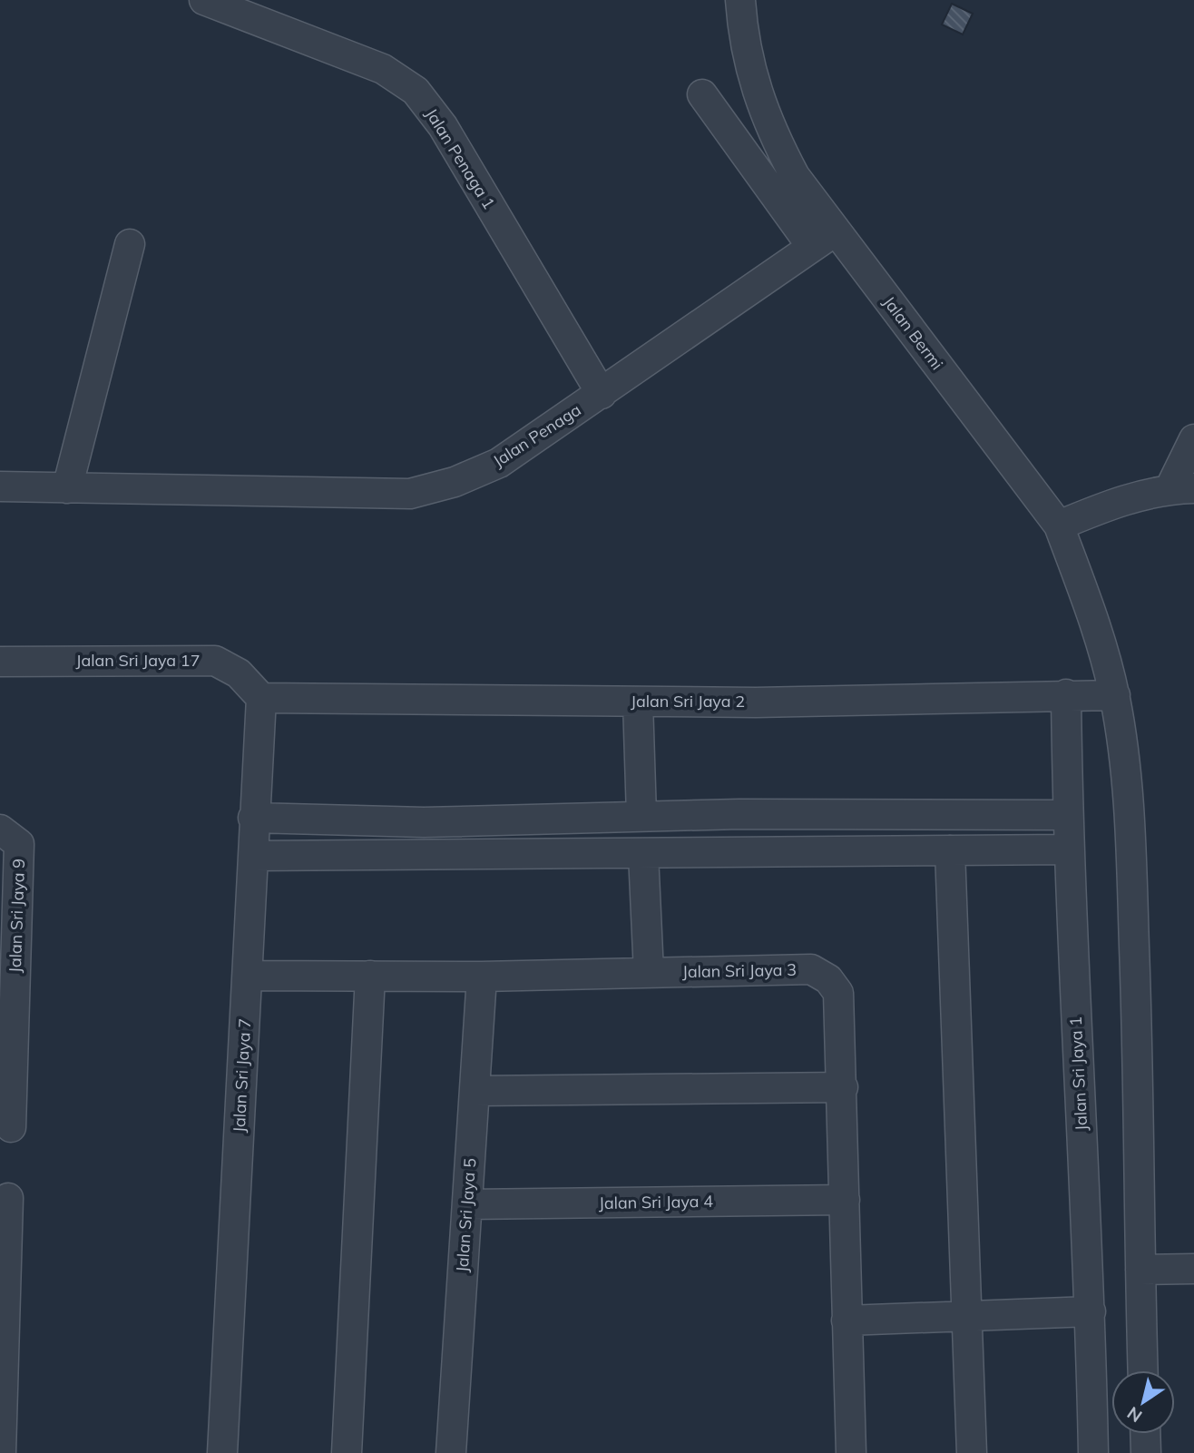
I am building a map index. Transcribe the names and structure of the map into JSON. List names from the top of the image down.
{
  "streets": {
    "street": [
      "Jalan Penaga 1",
      "Jalan Bermi",
      "Jalan Penaga",
      "Jalan Sri Jaya 17",
      "Jalan Sri Jaya 2",
      "Jalan Sri Jaya 9",
      "Jalan Sri Jaya 3",
      "Jalan Sri Jaya 1",
      "Jalan Sri Jaya 7",
      "Jalan Sri Jaya 4",
      "Jalan Sri Jaya 5"
    ]
  },
  "crossings": [
    ["Jalan Penaga 1", "Jalan Penaga"],
    ["Jalan Bermi", "Jalan Penaga"],
    ["Jalan Bermi", "Jalan Sri Jaya 2"],
    ["Jalan Sri Jaya 17", "Jalan Sri Jaya 2"],
    ["Jalan Sri Jaya 17", "Jalan Sri Jaya 7"],
    ["Jalan Sri Jaya 2", "Jalan Sri Jaya 1"],
    ["Jalan Sri Jaya 2", "Jalan Sri Jaya 7"],
    ["Jalan Sri Jaya 3", "Jalan Sri Jaya 7"],
    ["Jalan Sri Jaya 3", "Jalan Sri Jaya 4"],
    ["Jalan Sri Jaya 3", "Jalan Sri Jaya 5"],
    ["Jalan Sri Jaya 4", "Jalan Sri Jaya 5"]
  ],
  "north": "bottom left"
}
